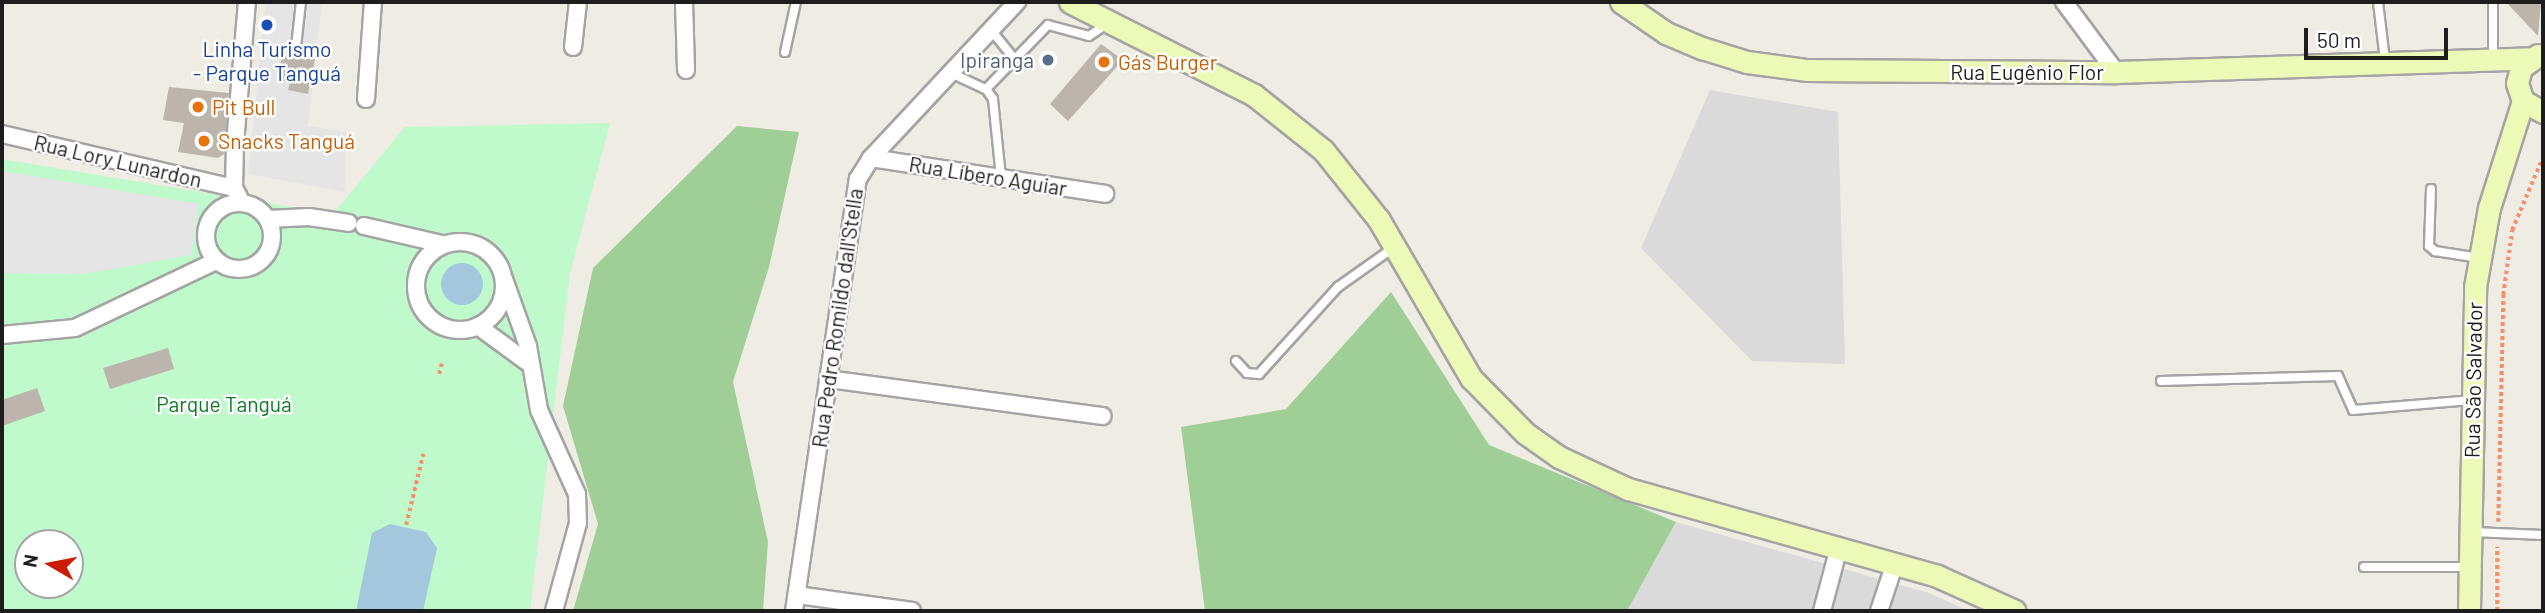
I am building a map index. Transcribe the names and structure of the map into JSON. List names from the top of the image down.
{
  "streets": {
    "main road": ["Rua Eugênio Flor", "Rua São Salvador"],
    "street": ["Rua Lory Lunardon", "Rua Líbero Aguiar", "Rua Pedro Romildo dall'Stella"]
  },
  "crossings": [
    ["Rua Eugênio Flor", "Rua São Salvador"],
    ["Rua Líbero Aguiar", "Rua Pedro Romildo dall'Stella"]
  ],
  "parks": ["Parque Tanguá"],
  "places": [
    "Linha Turismo - Parque Tanguá",
    "Ipiranga",
    "Gás Burger",
    "Pit Bull",
    "Snacks Tanguá"
  ],
  "scale_bar": "50 m",
  "north": "left"
}
